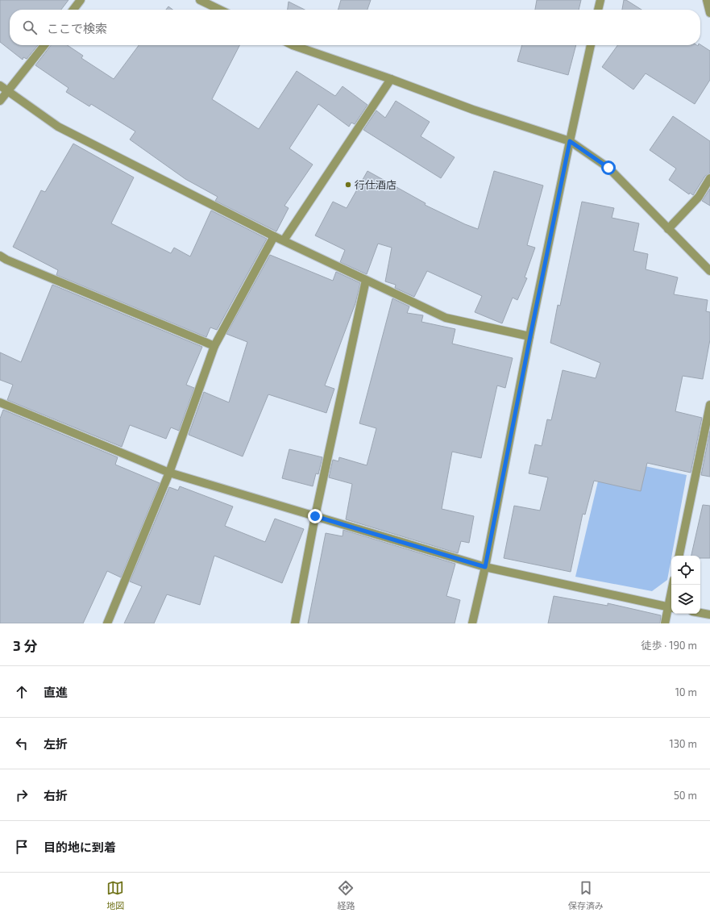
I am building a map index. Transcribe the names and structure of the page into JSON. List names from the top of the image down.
{
  "places": ["行仕酒店"],
  "page": {
    "search": "ここで検索",
    "heading": ["3 分", "徒歩 · 190 m"],
    "list": [
      ["直進", "10 m"],
      ["左折", "130 m"],
      ["右折", "50 m"],
      "目的地に到着"
    ],
    "nav": ["地図", "経路", "保存済み"]
  }
}
